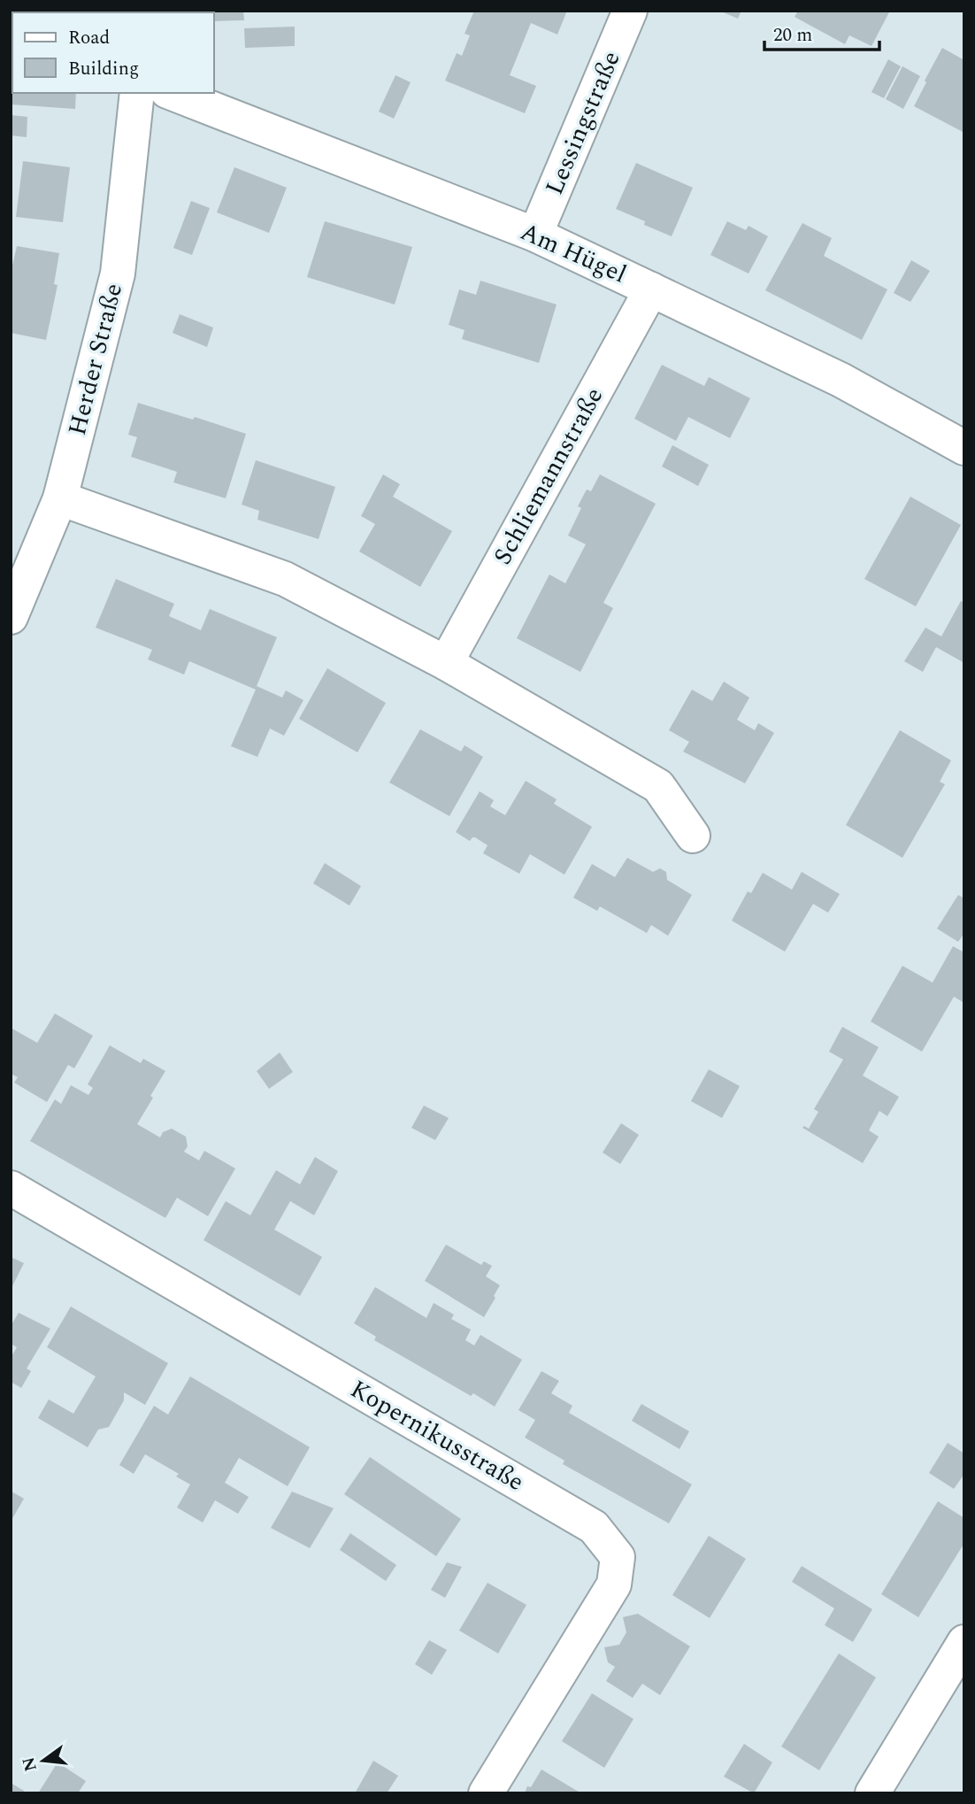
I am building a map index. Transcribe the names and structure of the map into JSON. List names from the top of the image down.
{
  "streets": {
    "street": [
      "Lessingstraße",
      "Am Hügel",
      "Herder Straße",
      "Schliemannstraße",
      "Kopernikusstraße"
    ]
  },
  "crossings": [
    ["Lessingstraße", "Am Hügel"],
    ["Am Hügel", "Schliemannstraße"]
  ],
  "legend": ["Road", "Building"],
  "scale_bar": "20 m",
  "north": "left"
}
